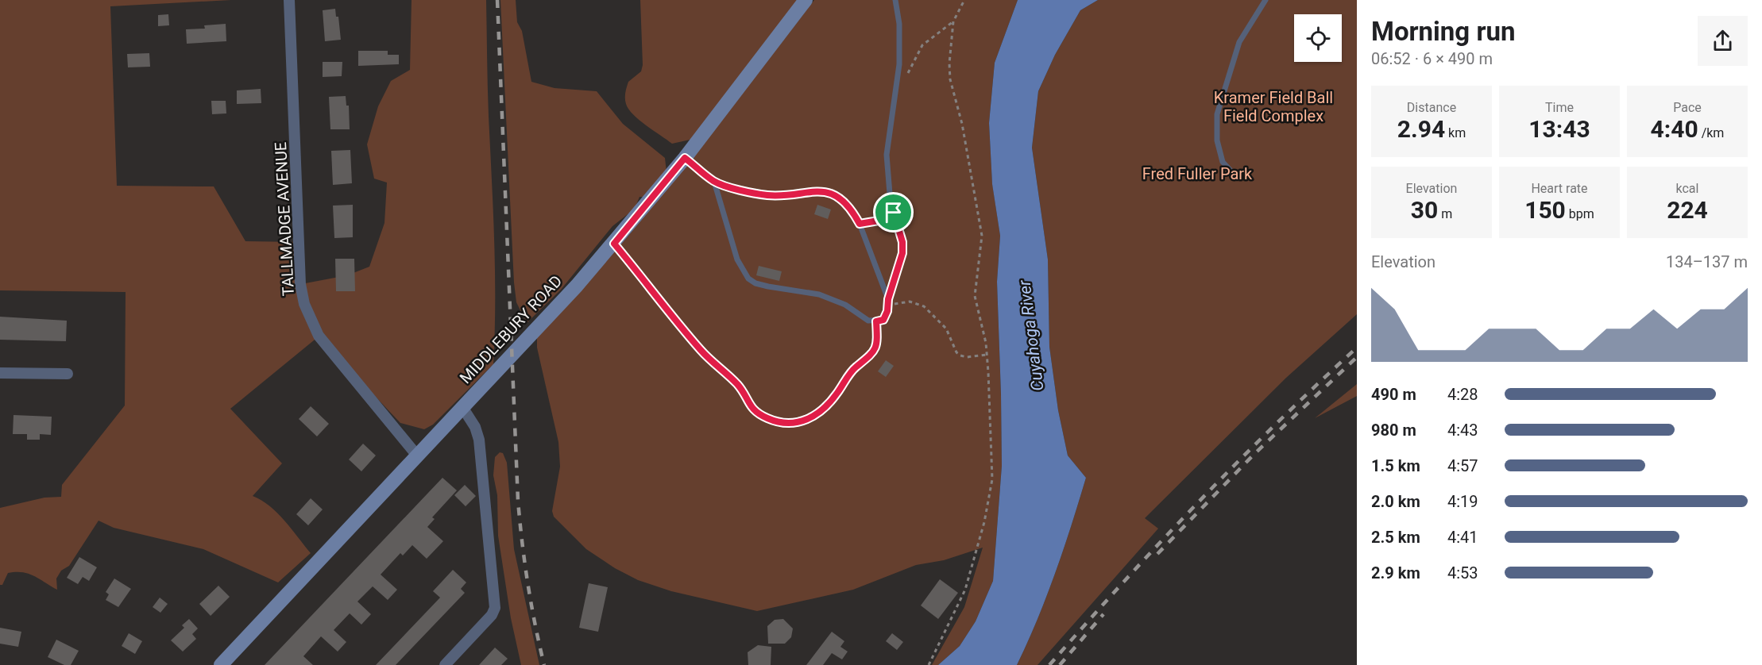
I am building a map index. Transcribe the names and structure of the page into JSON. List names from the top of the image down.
{
  "streets": {
    "street": ["TALLMADGE AVENUE", "MIDDLEBURY ROAD"]
  },
  "crossings": [
    ["TALLMADGE AVENUE", "MIDDLEBURY ROAD"]
  ],
  "water": ["Cuyahoga River"],
  "parks": ["Kramer Field Ball Field Complex", "Fred Fuller Park"],
  "page": {
    "heading": ["Morning run", "06:52 · 6 × 490 m"],
    "stats": [
      ["Distance", "2.94 km"],
      ["Time", "13:43"],
      ["Pace", "4:40 /km"],
      ["Elevation", "30 m"],
      ["Heart rate", "150 bpm"],
      ["kcal", "224"]
    ],
    "chart": ["Elevation", "134–137 m"],
    "list": [
      {
        "name": "490 m",
        "note": "4:28"
      },
      {
        "name": "980 m",
        "note": "4:43"
      },
      {
        "name": "1.5 km",
        "note": "4:57"
      },
      {
        "name": "2.0 km",
        "note": "4:19"
      },
      {
        "name": "2.5 km",
        "note": "4:41"
      },
      {
        "name": "2.9 km",
        "note": "4:53"
      }
    ]
  }
}
